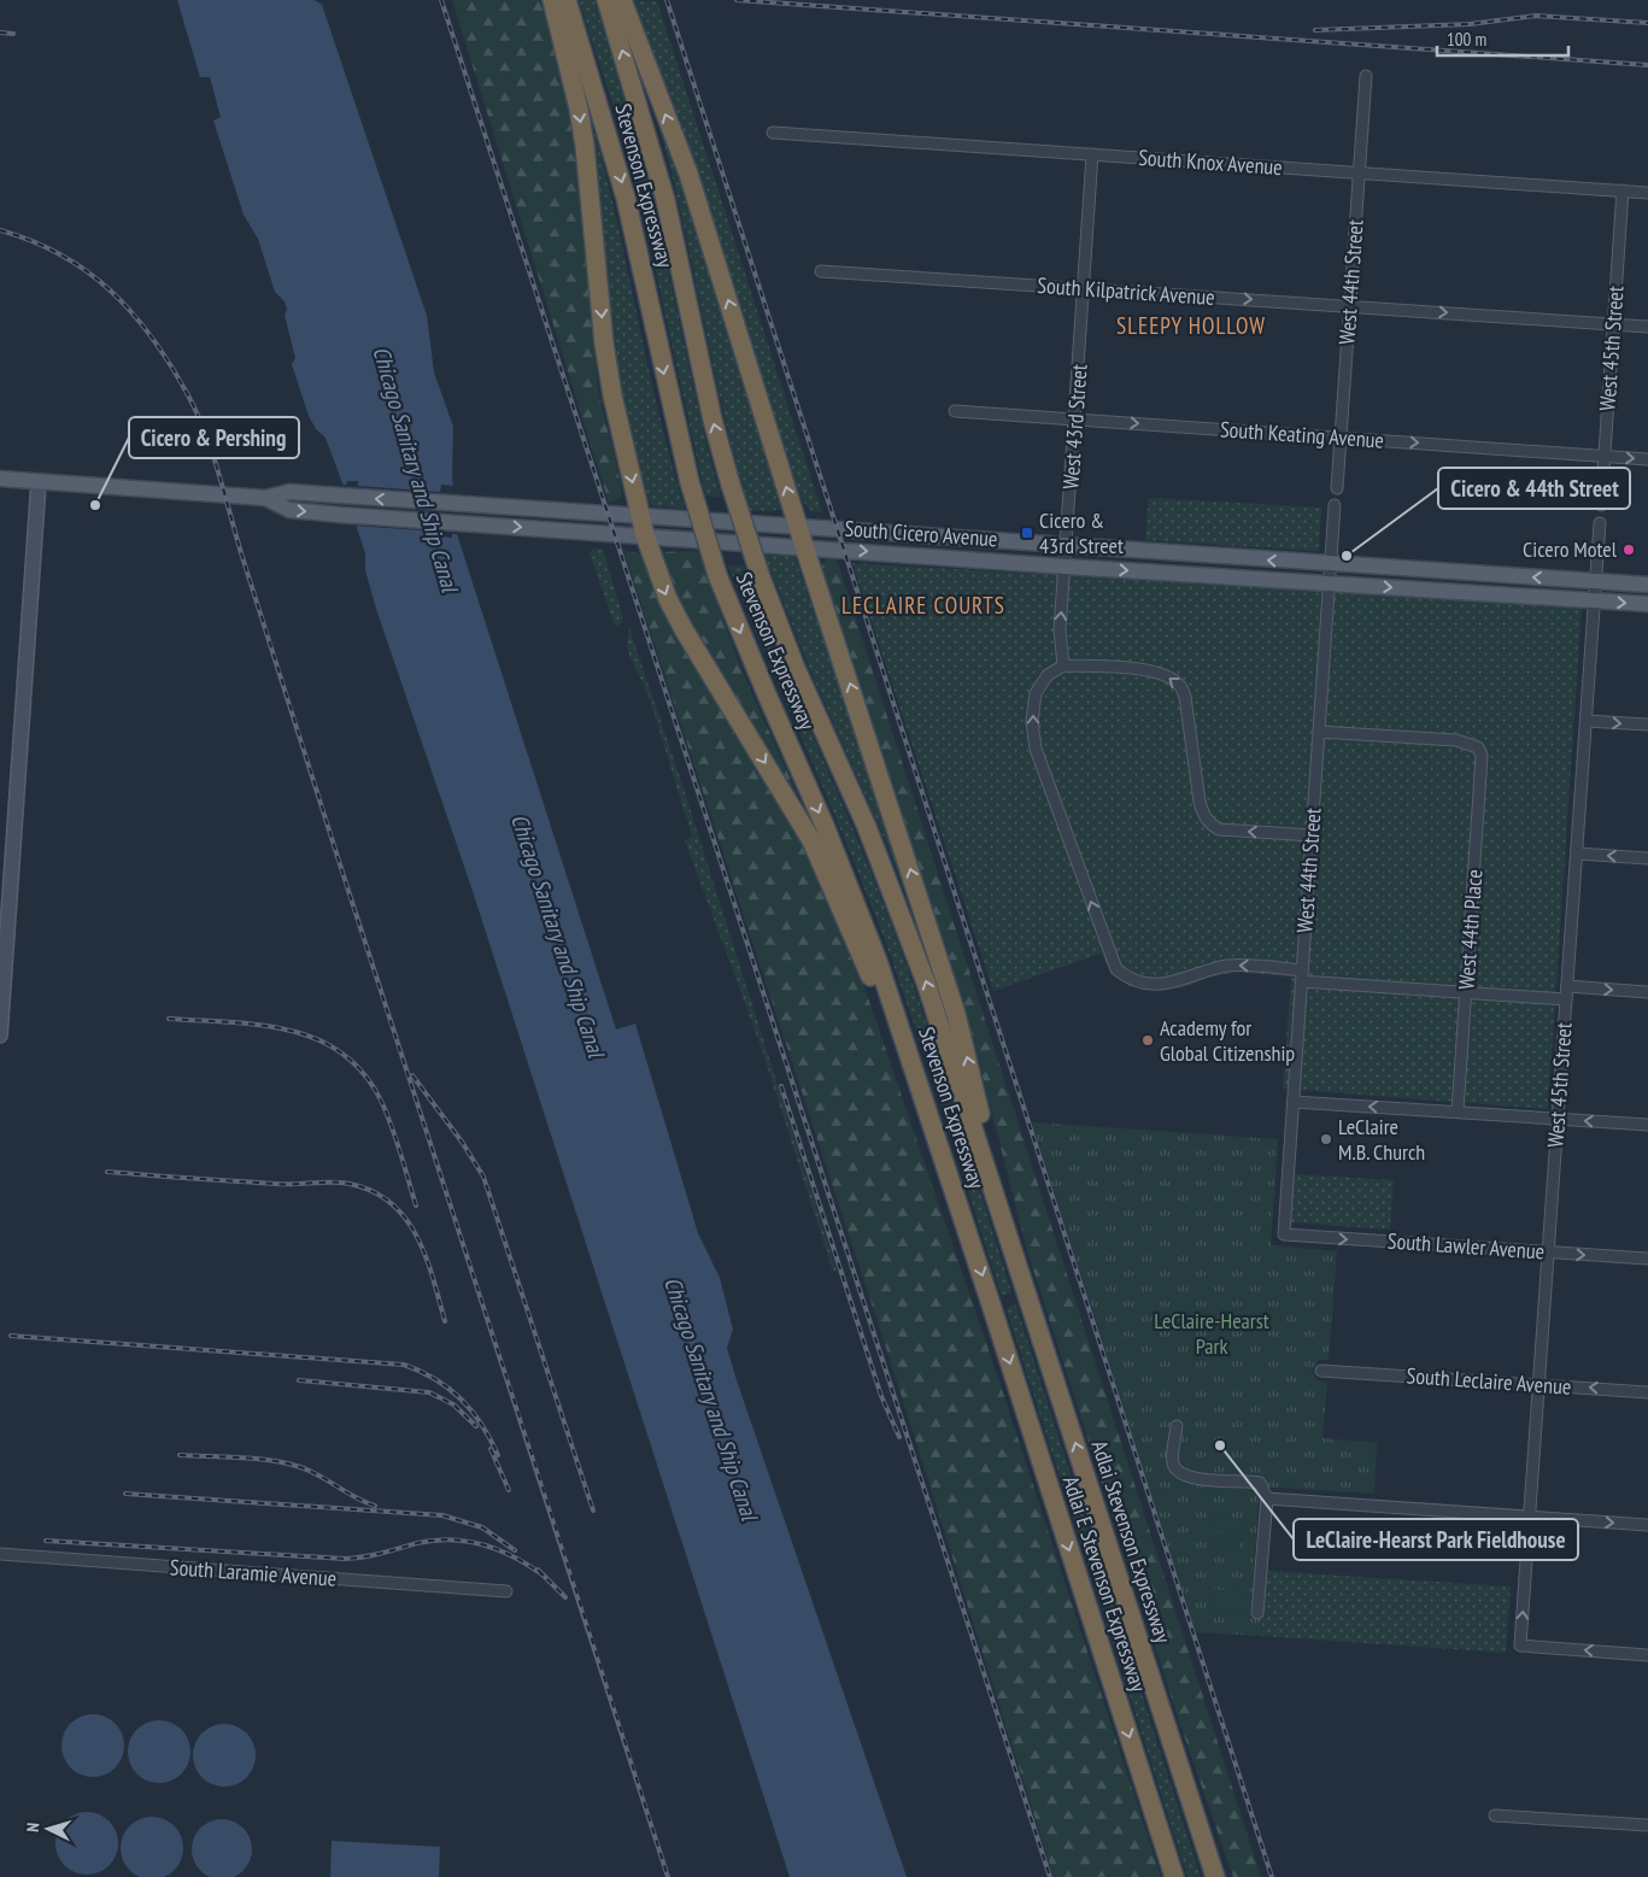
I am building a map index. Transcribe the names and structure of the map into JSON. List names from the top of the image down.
{
  "streets": {
    "highway": ["Stevenson Expressway", "Adlai Stevenson Expressway", "Adlai E Stevenson Expressway"],
    "main road": ["South Cicero Avenue"],
    "street": [
      "South Knox Avenue",
      "West 44th Street",
      "South Kilpatrick Avenue",
      "West 45th Street",
      "West 43rd Street",
      "South Keating Avenue",
      "West 44th Place",
      "South Lawler Avenue",
      "South Leclaire Avenue",
      "South Laramie Avenue"
    ]
  },
  "crossings": [
    ["South Knox Avenue", "West 44th Street"],
    ["South Knox Avenue", "West 45th Street"],
    ["South Knox Avenue", "West 43rd Street"],
    ["Stevenson Expressway", "Adlai Stevenson Expressway"],
    ["Stevenson Expressway", "Adlai E Stevenson Expressway"],
    ["West 44th Street", "South Kilpatrick Avenue"],
    ["West 44th Street", "South Keating Avenue"],
    ["West 44th Street", "South Cicero Avenue"],
    ["West 44th Street", "West 44th Place"],
    ["West 44th Street", "South Lawler Avenue"],
    ["South Kilpatrick Avenue", "West 45th Street"],
    ["South Kilpatrick Avenue", "West 43rd Street"],
    ["West 45th Street", "South Keating Avenue"],
    ["West 45th Street", "South Cicero Avenue"],
    ["West 45th Street", "South Lawler Avenue"],
    ["West 45th Street", "South Leclaire Avenue"],
    ["West 43rd Street", "South Keating Avenue"],
    ["West 43rd Street", "South Cicero Avenue"]
  ],
  "one_way": [
    "South Kilpatrick Avenue",
    "South Keating Avenue",
    "South Lawler Avenue",
    "Adlai Stevenson Expressway",
    "Adlai E Stevenson Expressway"
  ],
  "districts": ["SLEEPY HOLLOW", "LECLAIRE COURTS"],
  "water": ["Chicago Sanitary and Ship Canal"],
  "parks": ["LeClaire-Hearst Park"],
  "places": {
    "other": [
      "Cicero & Pershing",
      "Cicero Motel",
      "Cicero & 44th Street",
      "Academy for Global Citizenship",
      "LeClaire M.B. Church",
      "LeClaire-Hearst Park Fieldhouse"
    ],
    "transit": ["Cicero & 43rd Street"]
  },
  "scale_bar": "100 m",
  "north": "left"
}
